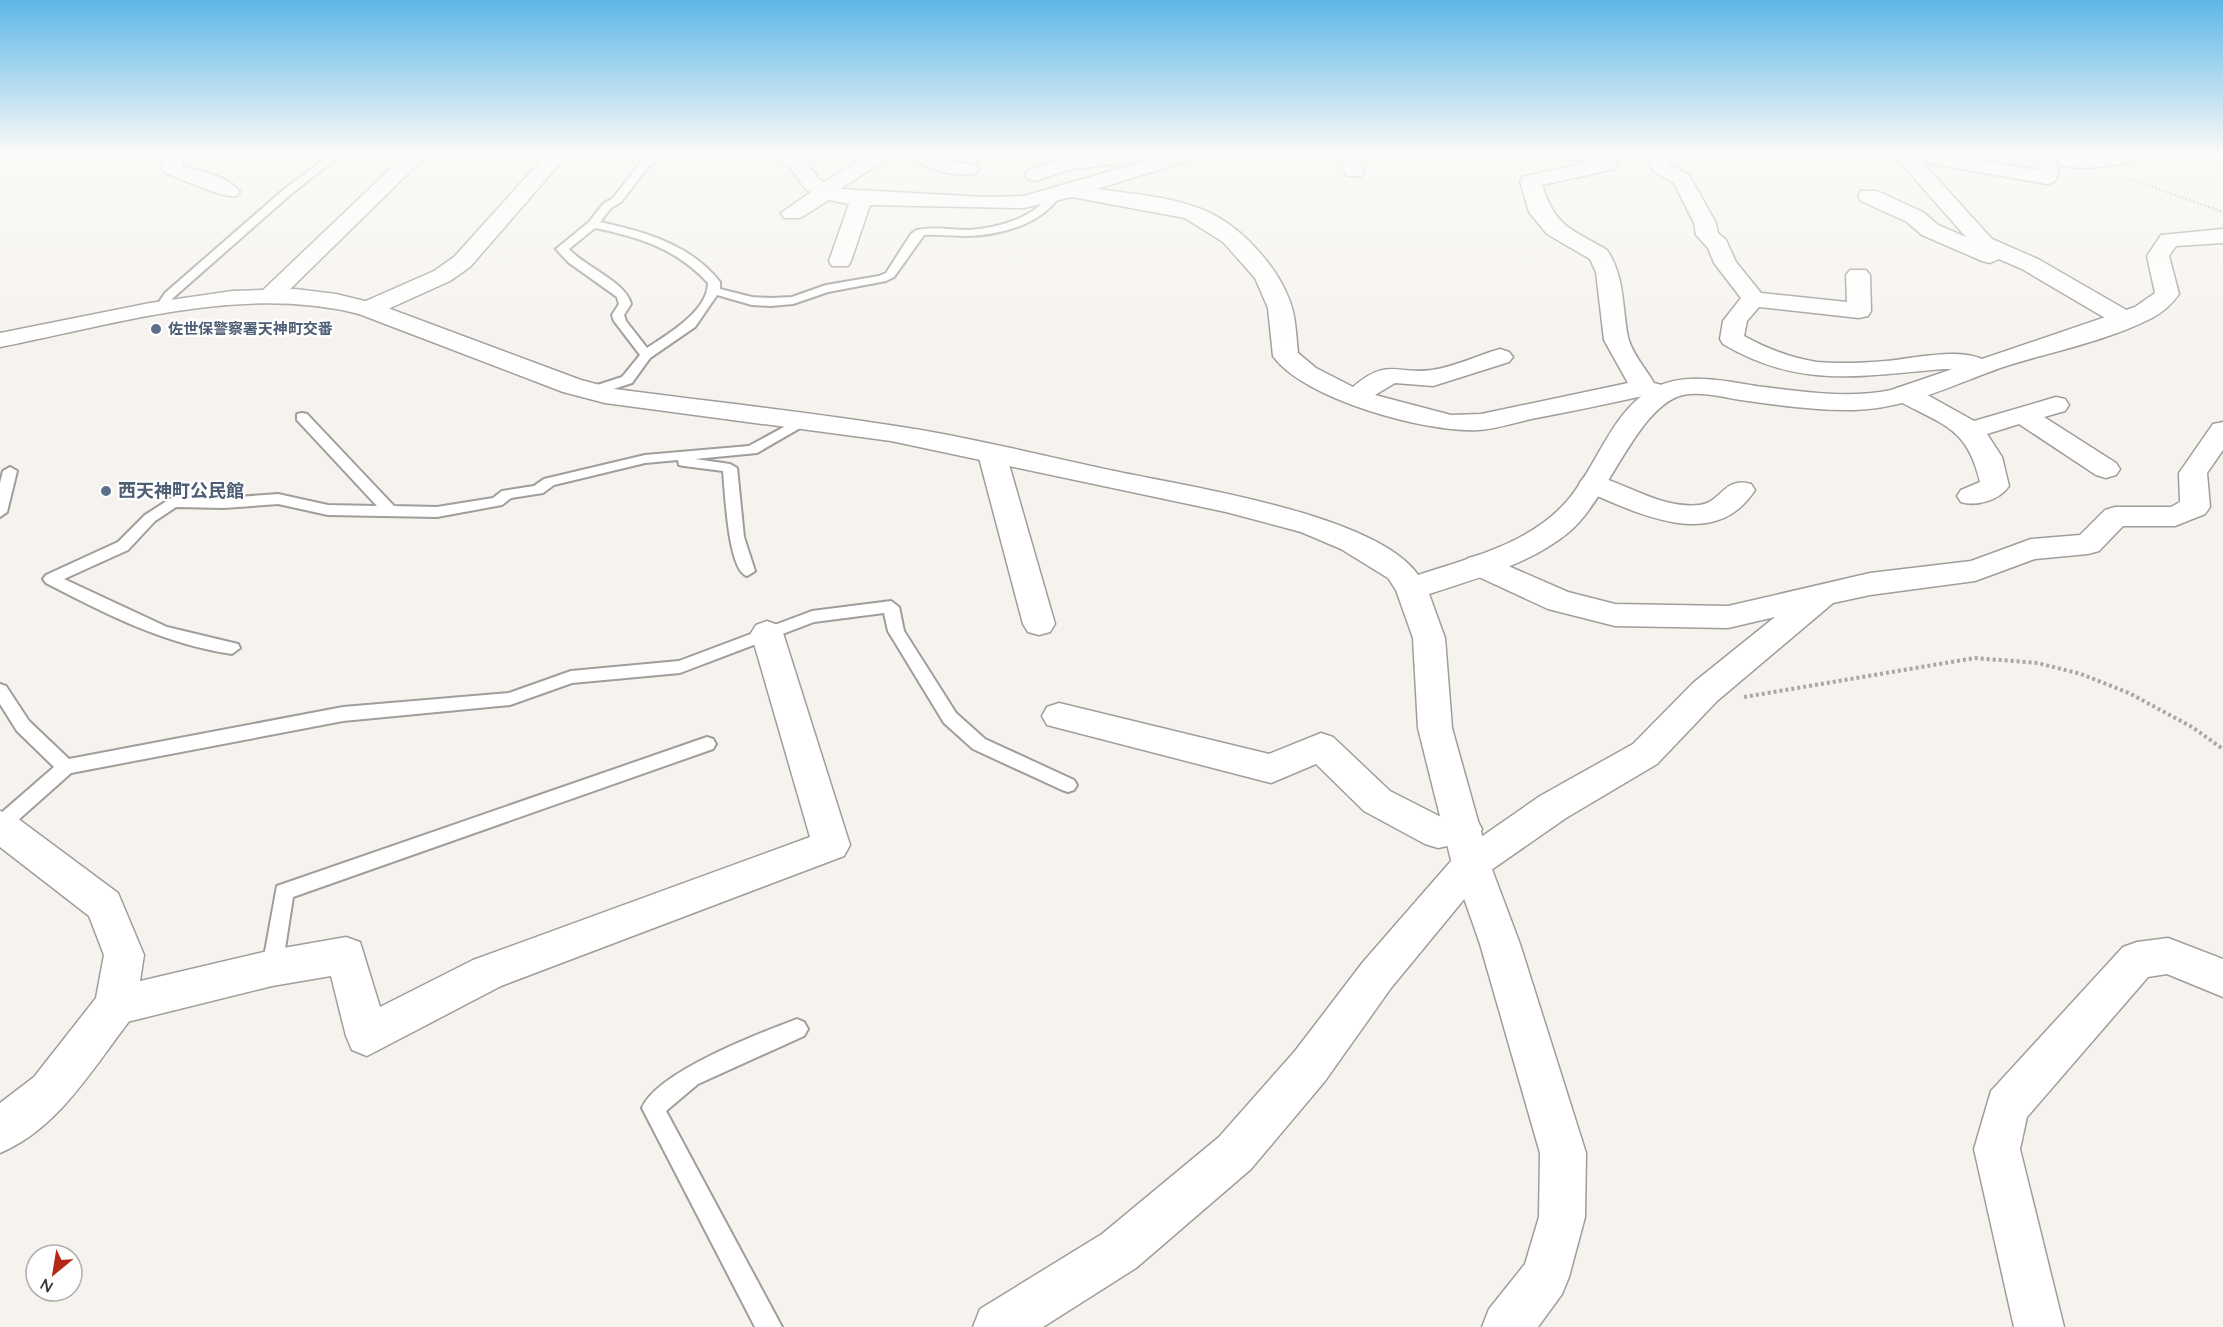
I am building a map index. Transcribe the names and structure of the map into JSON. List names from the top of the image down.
{
  "places": ["佐世保警察署天神町交番", "西天神町公民館"],
  "north": "bottom left"
}
